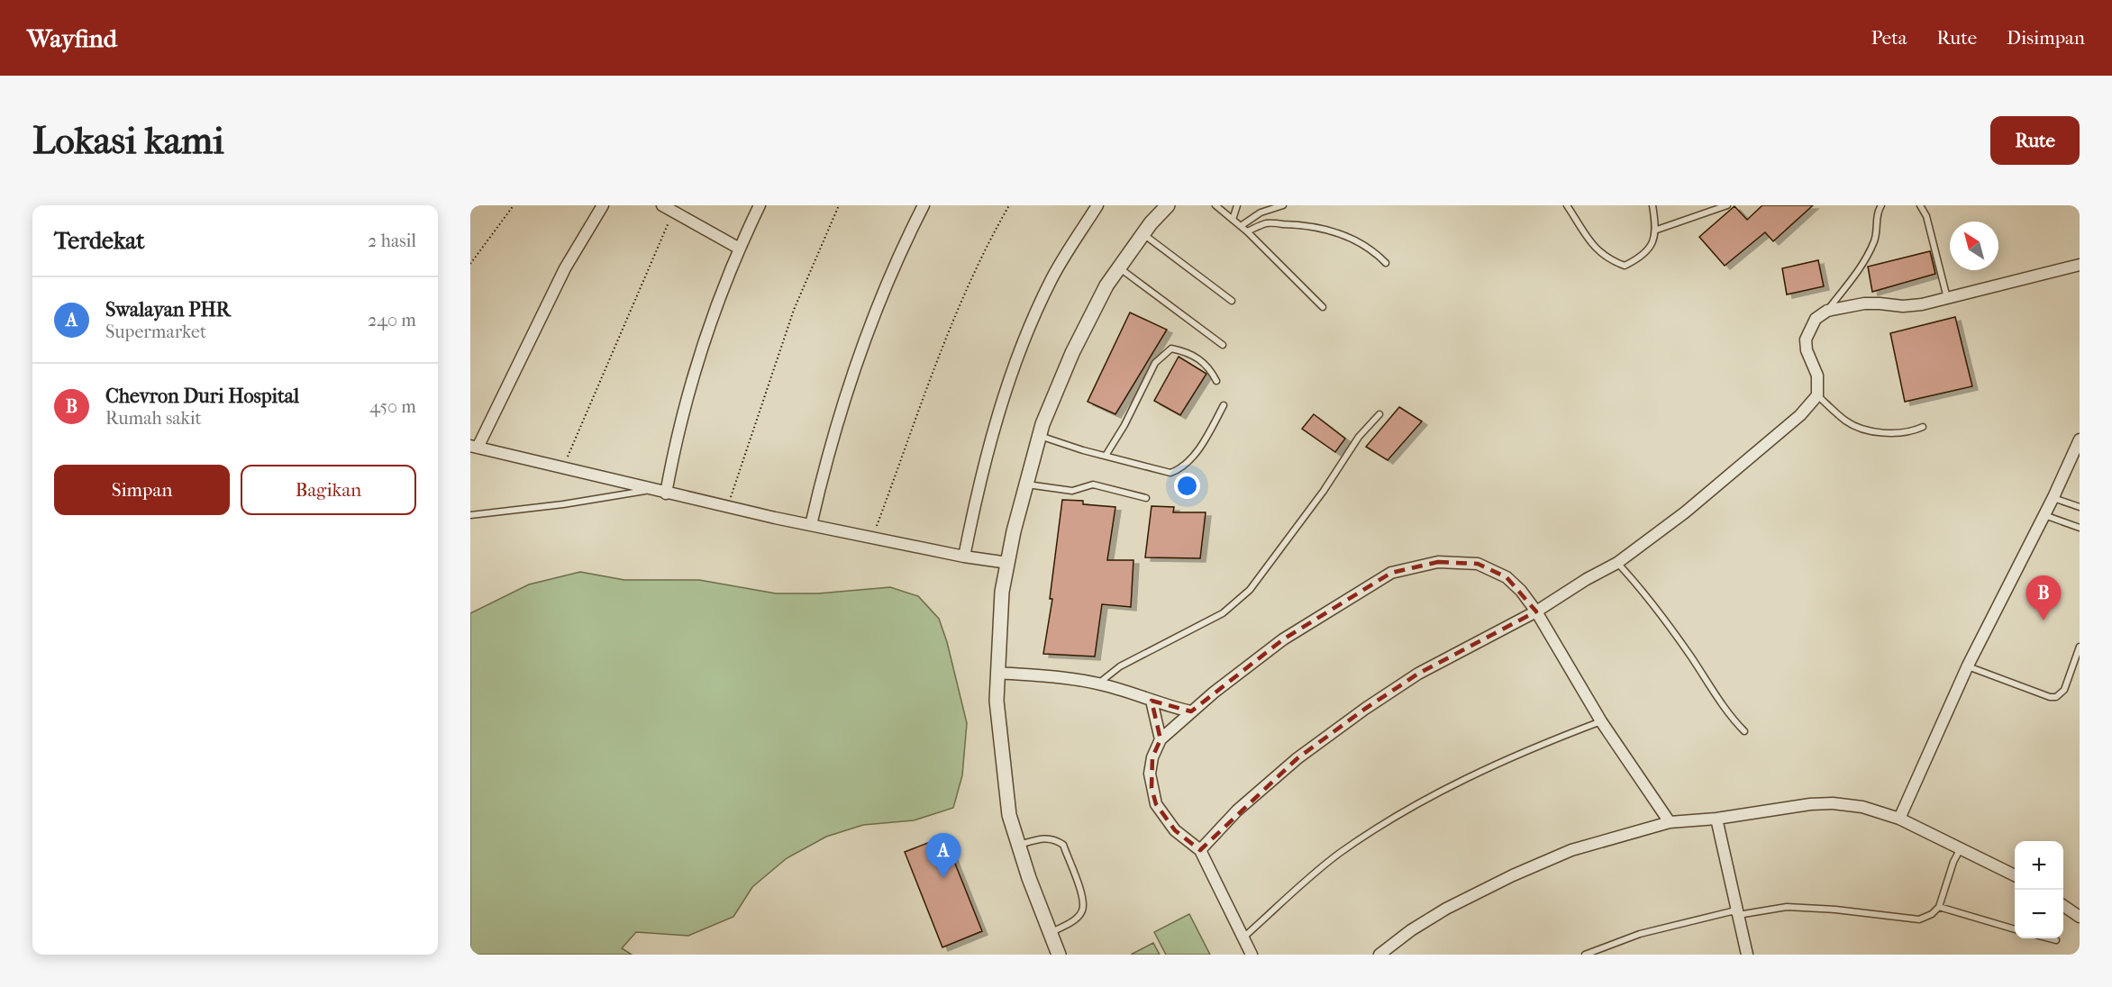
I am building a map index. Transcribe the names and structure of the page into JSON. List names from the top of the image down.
{
  "north": "top left",
  "page": {
    "header": "Wayfind",
    "nav": ["Peta", "Rute", "Disimpan"],
    "buttons": [
      "Rute",
      ["Simpan", "Bagikan"]
    ],
    "title": "Lokasi kami",
    "heading": ["Terdekat", "2 hasil"],
    "list": [
      {
        "mark": "A",
        "name": "Swalayan PHR",
        "note": "Supermarket",
        "value": "240 m"
      },
      {
        "mark": "B",
        "name": "Chevron Duri Hospital",
        "note": "Rumah sakit",
        "value": "450 m"
      }
    ],
    "pins": ["B", "A"],
    "map_buttons": ["+", "−"]
  }
}
